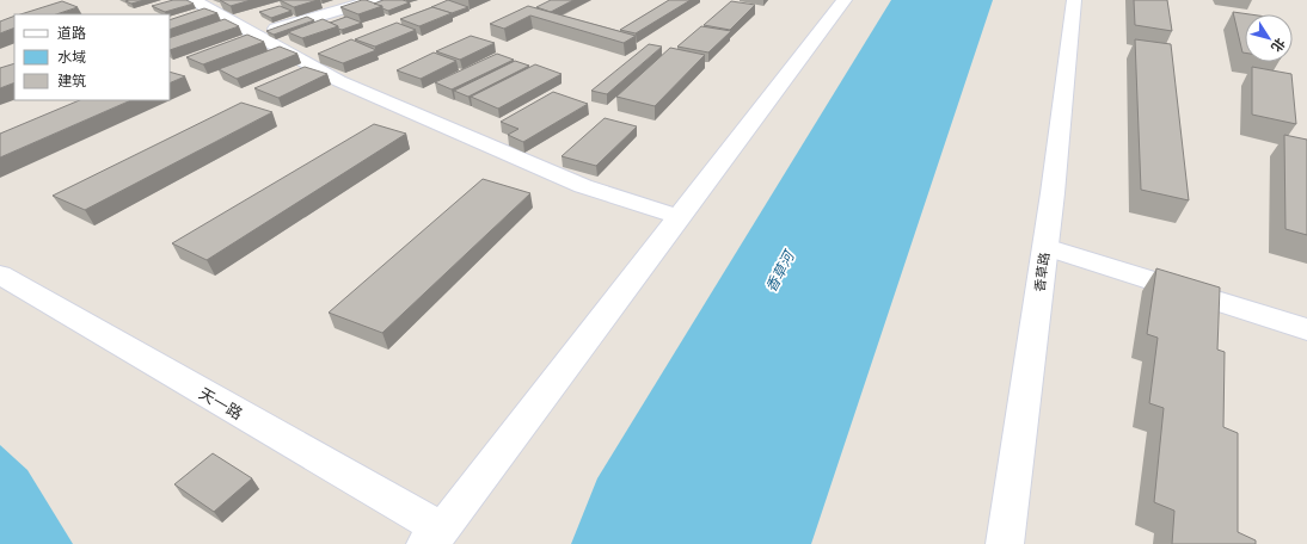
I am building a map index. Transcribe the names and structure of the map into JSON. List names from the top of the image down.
{
  "streets": {
    "street": ["香草路", "天一路"]
  },
  "water": ["香草河"],
  "legend": ["道路", "水域", "建筑"],
  "north": "bottom right"
}
